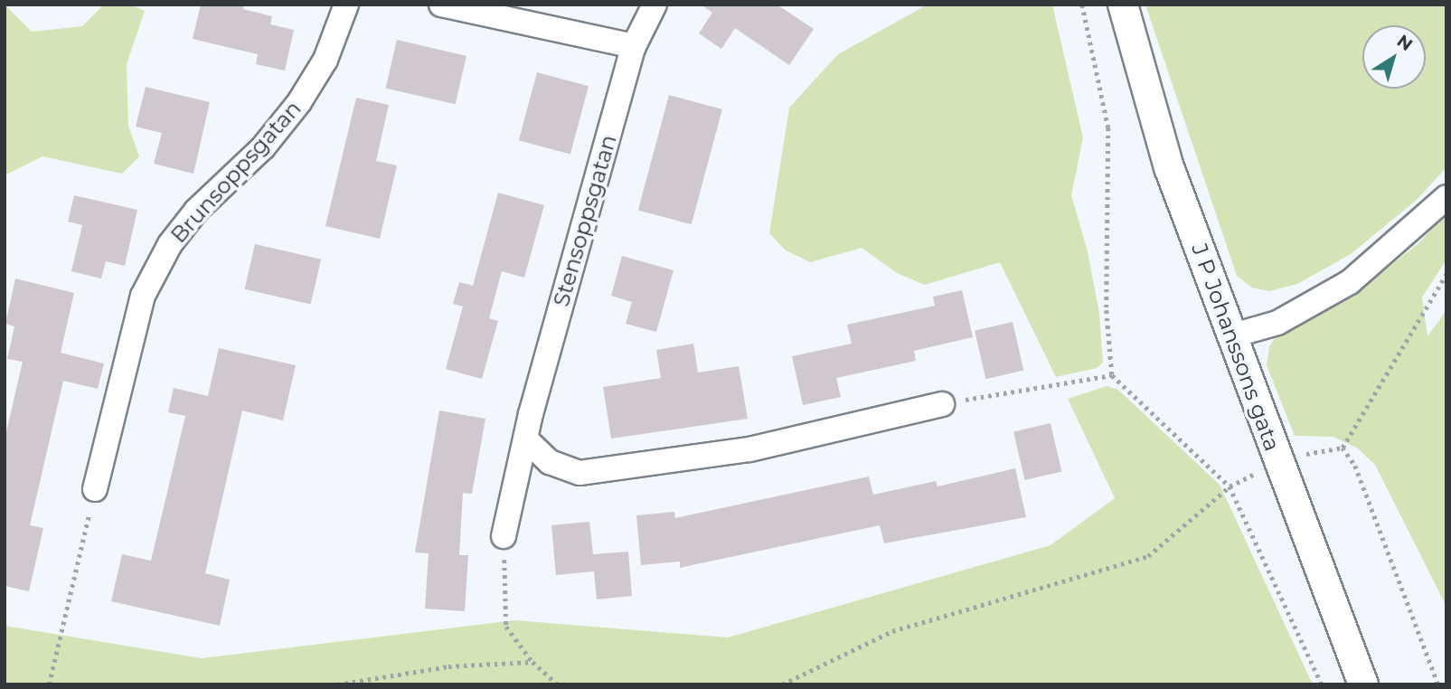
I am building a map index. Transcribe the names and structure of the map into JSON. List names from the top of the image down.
{
  "streets": {
    "street": ["Brunsoppsgatan", "Stensoppsgatan", "J P Johanssons gata"]
  },
  "north": "top right"
}
